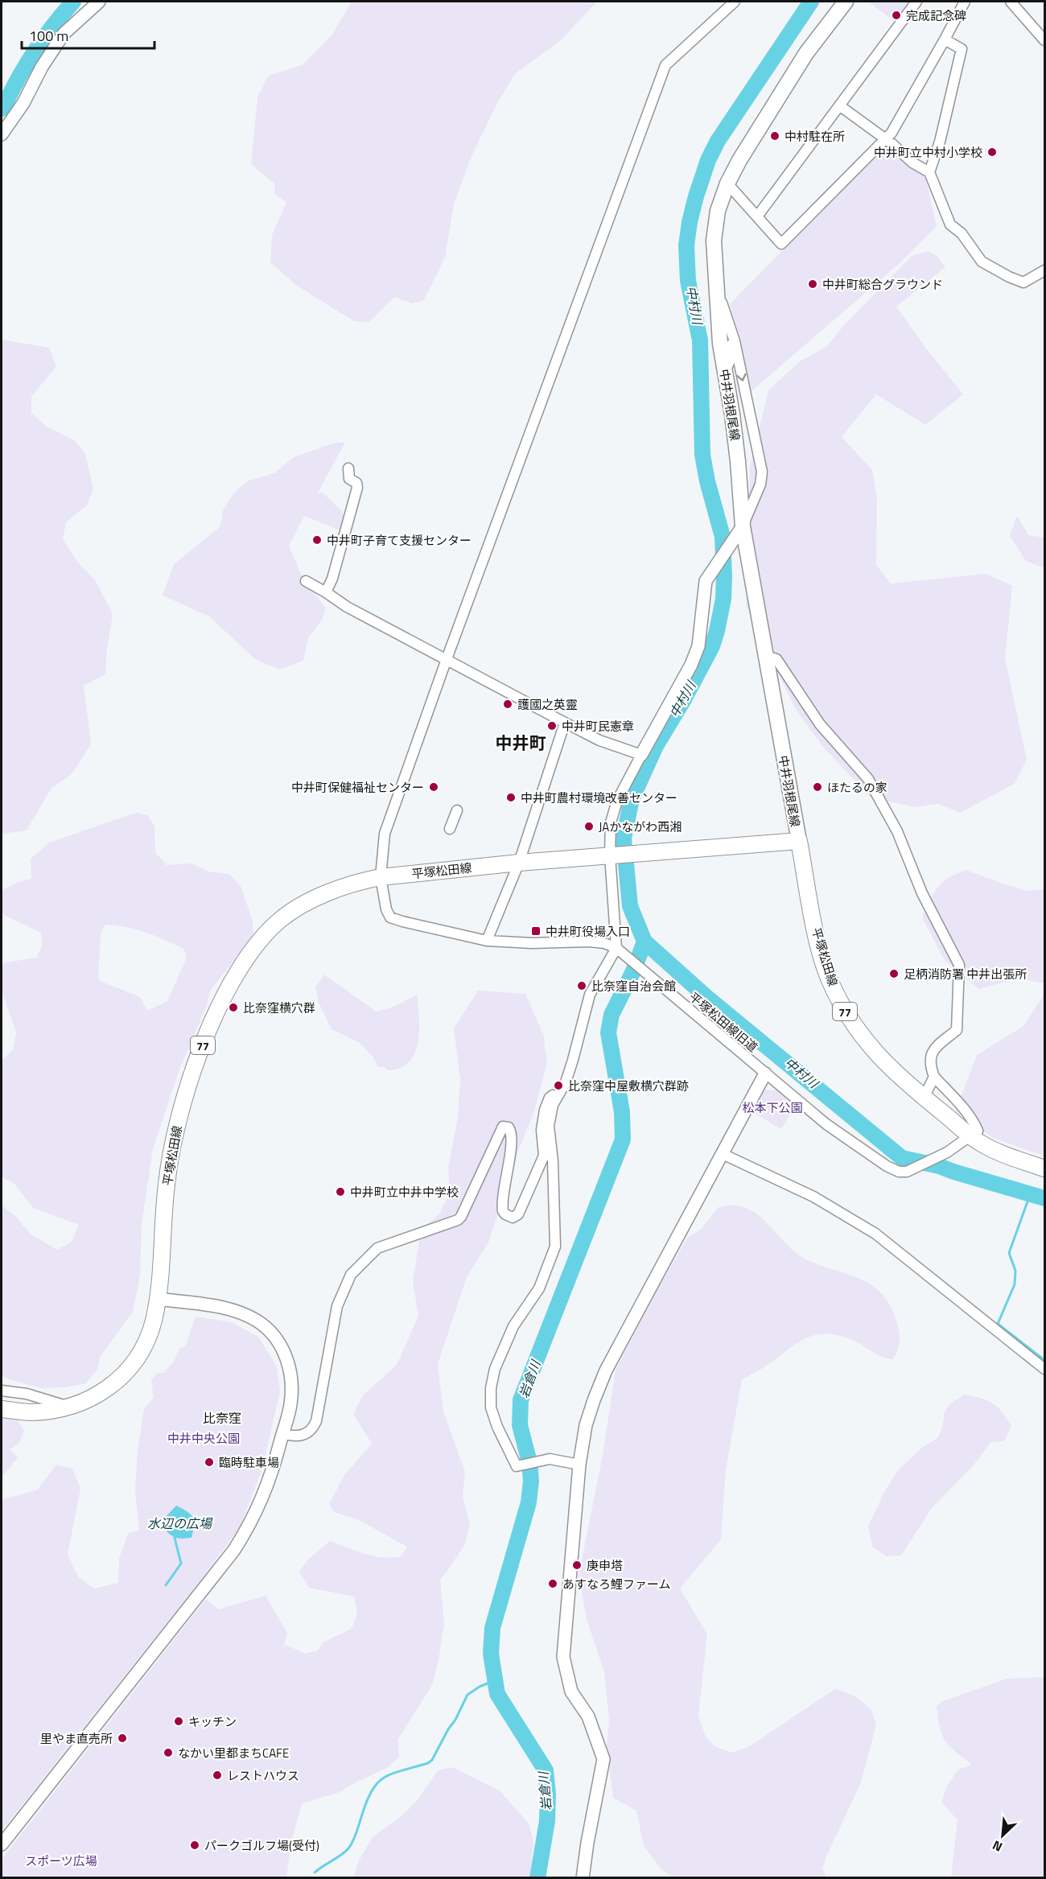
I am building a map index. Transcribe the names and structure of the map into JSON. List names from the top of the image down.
{
  "streets": {
    "main road": ["中井羽根尾線", "平塚松田線", "77"],
    "street": ["平塚松田線旧道"]
  },
  "crossings": [
    ["中井羽根尾線", "平塚松田線"],
    ["平塚松田線", "平塚松田線旧道"]
  ],
  "districts": ["中井町", "比奈窪"],
  "water": ["中村川", "岩倉川", "水辺の広場"],
  "parks": ["松本下公園", "中井中央公園", "スポーツ広場"],
  "places": {
    "other": [
      "完成記念碑",
      "中村駐在所",
      "中井町立中村小学校",
      "中井町総合グラウンド",
      "中井町子育て支援センター",
      "護國之英靈",
      "中井町民憲章",
      "中井町保健福祉センター",
      "ほたるの家",
      "中井町農村環境改善センター",
      "JAかながわ西湘",
      "足柄消防署 中井出張所",
      "比奈窪自治会館",
      "比奈窪横穴群",
      "比奈窪中屋敷横穴群跡",
      "中井町立中井中学校",
      "臨時駐車場",
      "庚申塔",
      "あすなろ鯉ファーム",
      "キッチン",
      "里やま直売所",
      "なかい里都まちCAFE",
      "レストハウス",
      "パークゴルフ場(受付)"
    ],
    "transit": ["中井町役場入口"]
  },
  "scale_bar": "100 m",
  "north": "bottom left"
}
